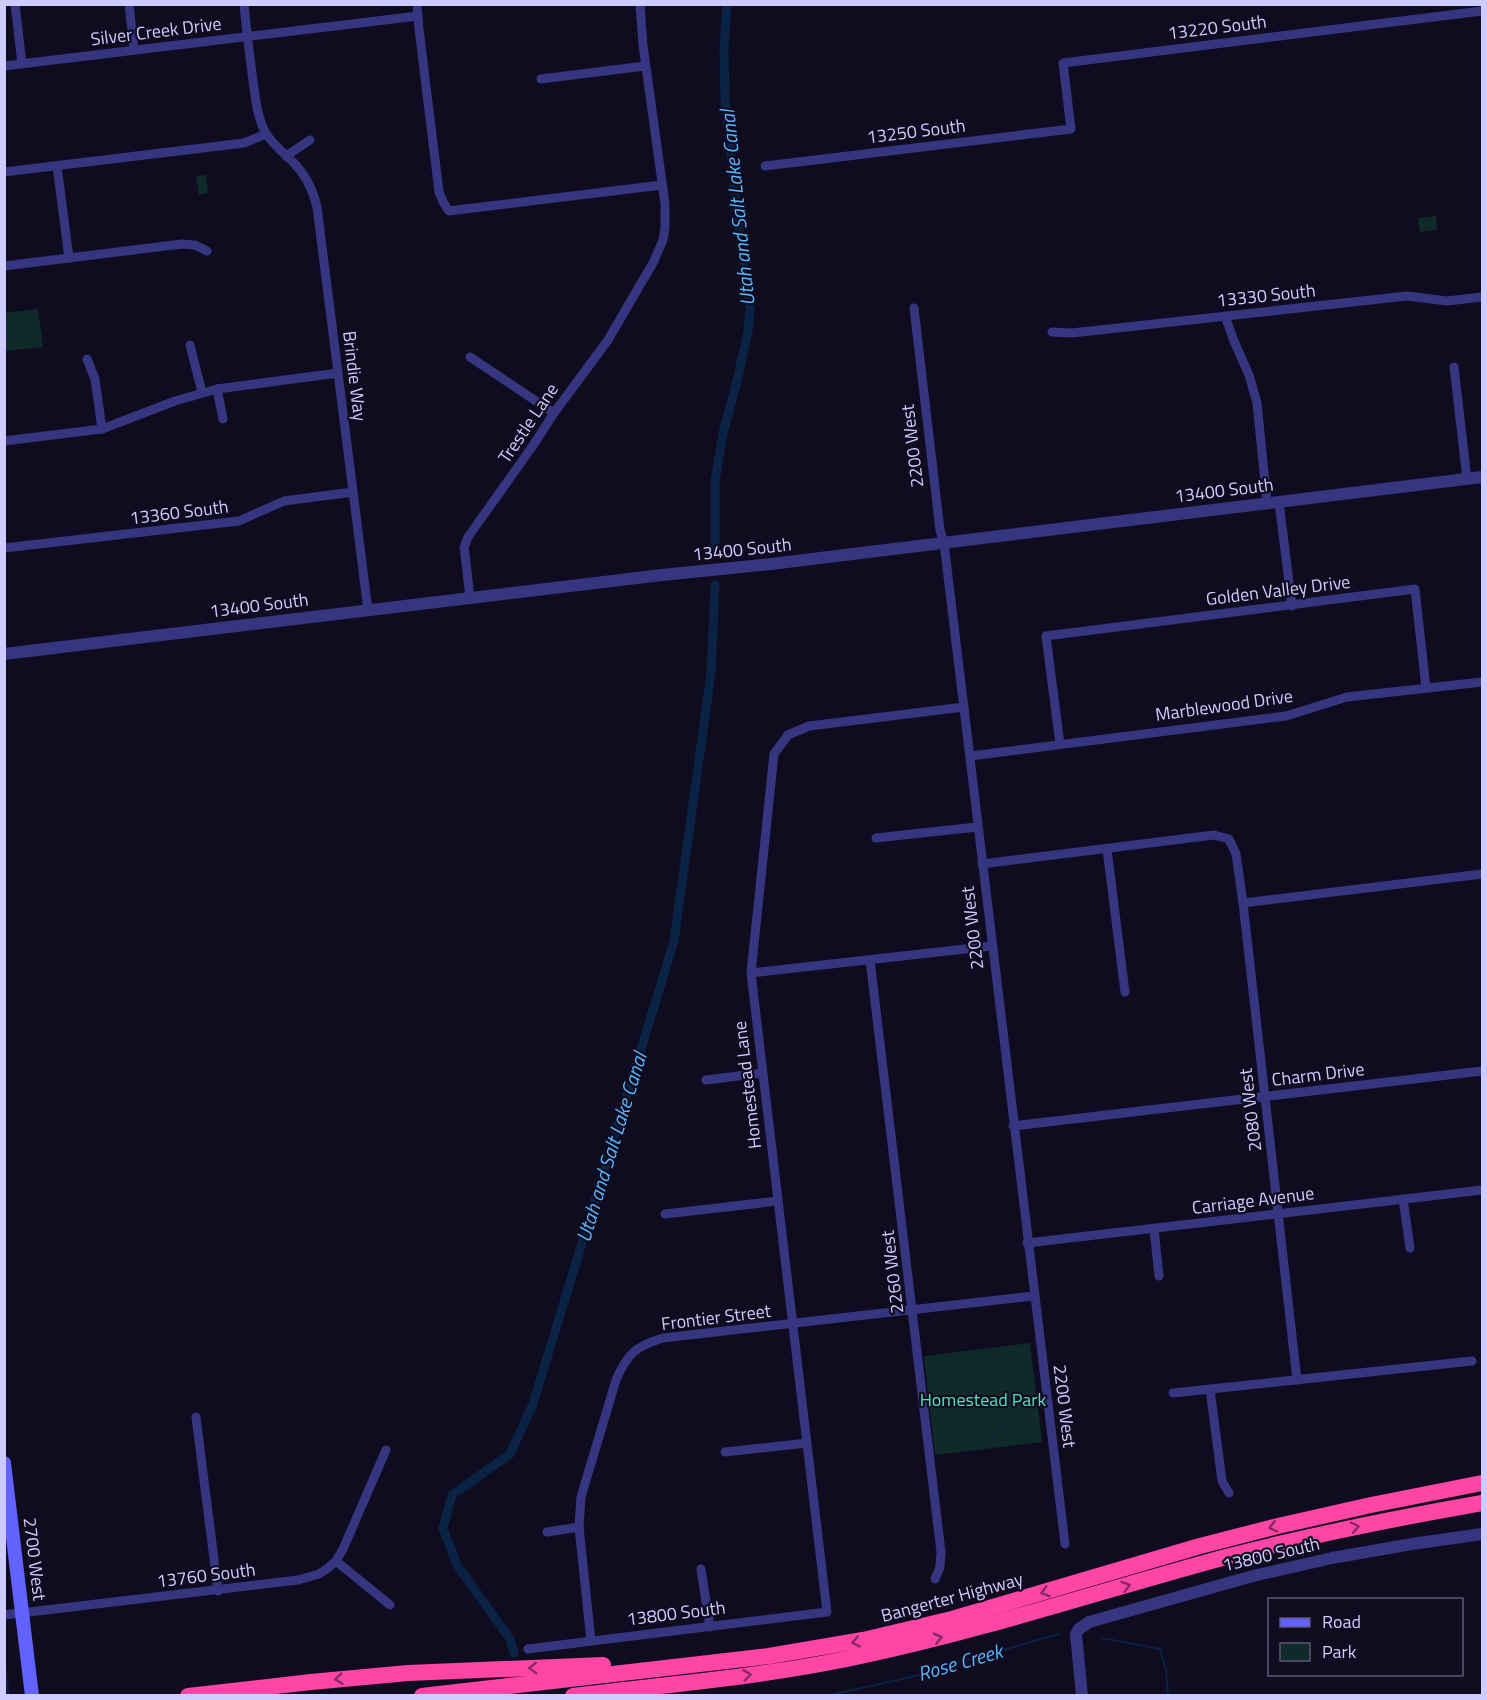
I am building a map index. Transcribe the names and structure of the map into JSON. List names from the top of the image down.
{
  "streets": {
    "highway": ["Bangerter Highway"],
    "main road": ["2700 West"],
    "street": [
      "13220 South",
      "Silver Creek Drive",
      "13250 South",
      "13330 South",
      "Brindie Way",
      "Trestle Lane",
      "2200 West",
      "13400 South",
      "13360 South",
      "Golden Valley Drive",
      "Marblewood Drive",
      "Charm Drive",
      "Homestead Lane",
      "2080 West",
      "Carriage Avenue",
      "2260 West",
      "Frontier Street",
      "13800 South",
      "13760 South"
    ]
  },
  "crossings": [
    ["13220 South", "13250 South"],
    ["Silver Creek Drive", "Brindie Way"],
    ["Brindie Way", "13400 South"],
    ["Brindie Way", "13360 South"],
    ["Trestle Lane", "13400 South"],
    ["2200 West", "13400 South"],
    ["2200 West", "Marblewood Drive"],
    ["2200 West", "Charm Drive"],
    ["2200 West", "Homestead Lane"],
    ["2200 West", "Carriage Avenue"],
    ["2200 West", "Frontier Street"],
    ["Golden Valley Drive", "Marblewood Drive"],
    ["Charm Drive", "2080 West"],
    ["Homestead Lane", "Frontier Street"],
    ["Homestead Lane", "13800 South"],
    ["2080 West", "Carriage Avenue"],
    ["2260 West", "Frontier Street"],
    ["Frontier Street", "13800 South"],
    ["2700 West", "13760 South"]
  ],
  "water": ["Utah and Salt Lake Canal", "Rose Creek"],
  "parks": ["Homestead Park"],
  "legend": ["Road", "Park"]
}
